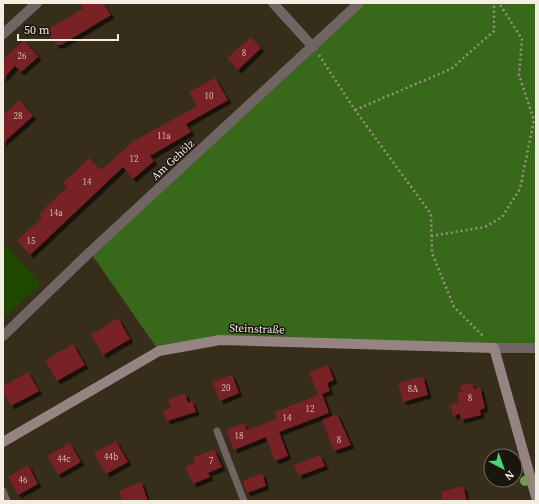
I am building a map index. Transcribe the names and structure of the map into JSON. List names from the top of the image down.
{
  "streets": {
    "street": ["Am Gehölz", "Steinstraße"]
  },
  "house_numbers": [
    "8",
    "26",
    "10",
    "28",
    "11a",
    "12",
    "14",
    "14a",
    "15",
    "20",
    "8A",
    "8",
    "12",
    "14",
    "18",
    "8",
    "44b",
    "44c",
    "7",
    "46"
  ],
  "scale_bar": "50 m",
  "north": "bottom right"
}
